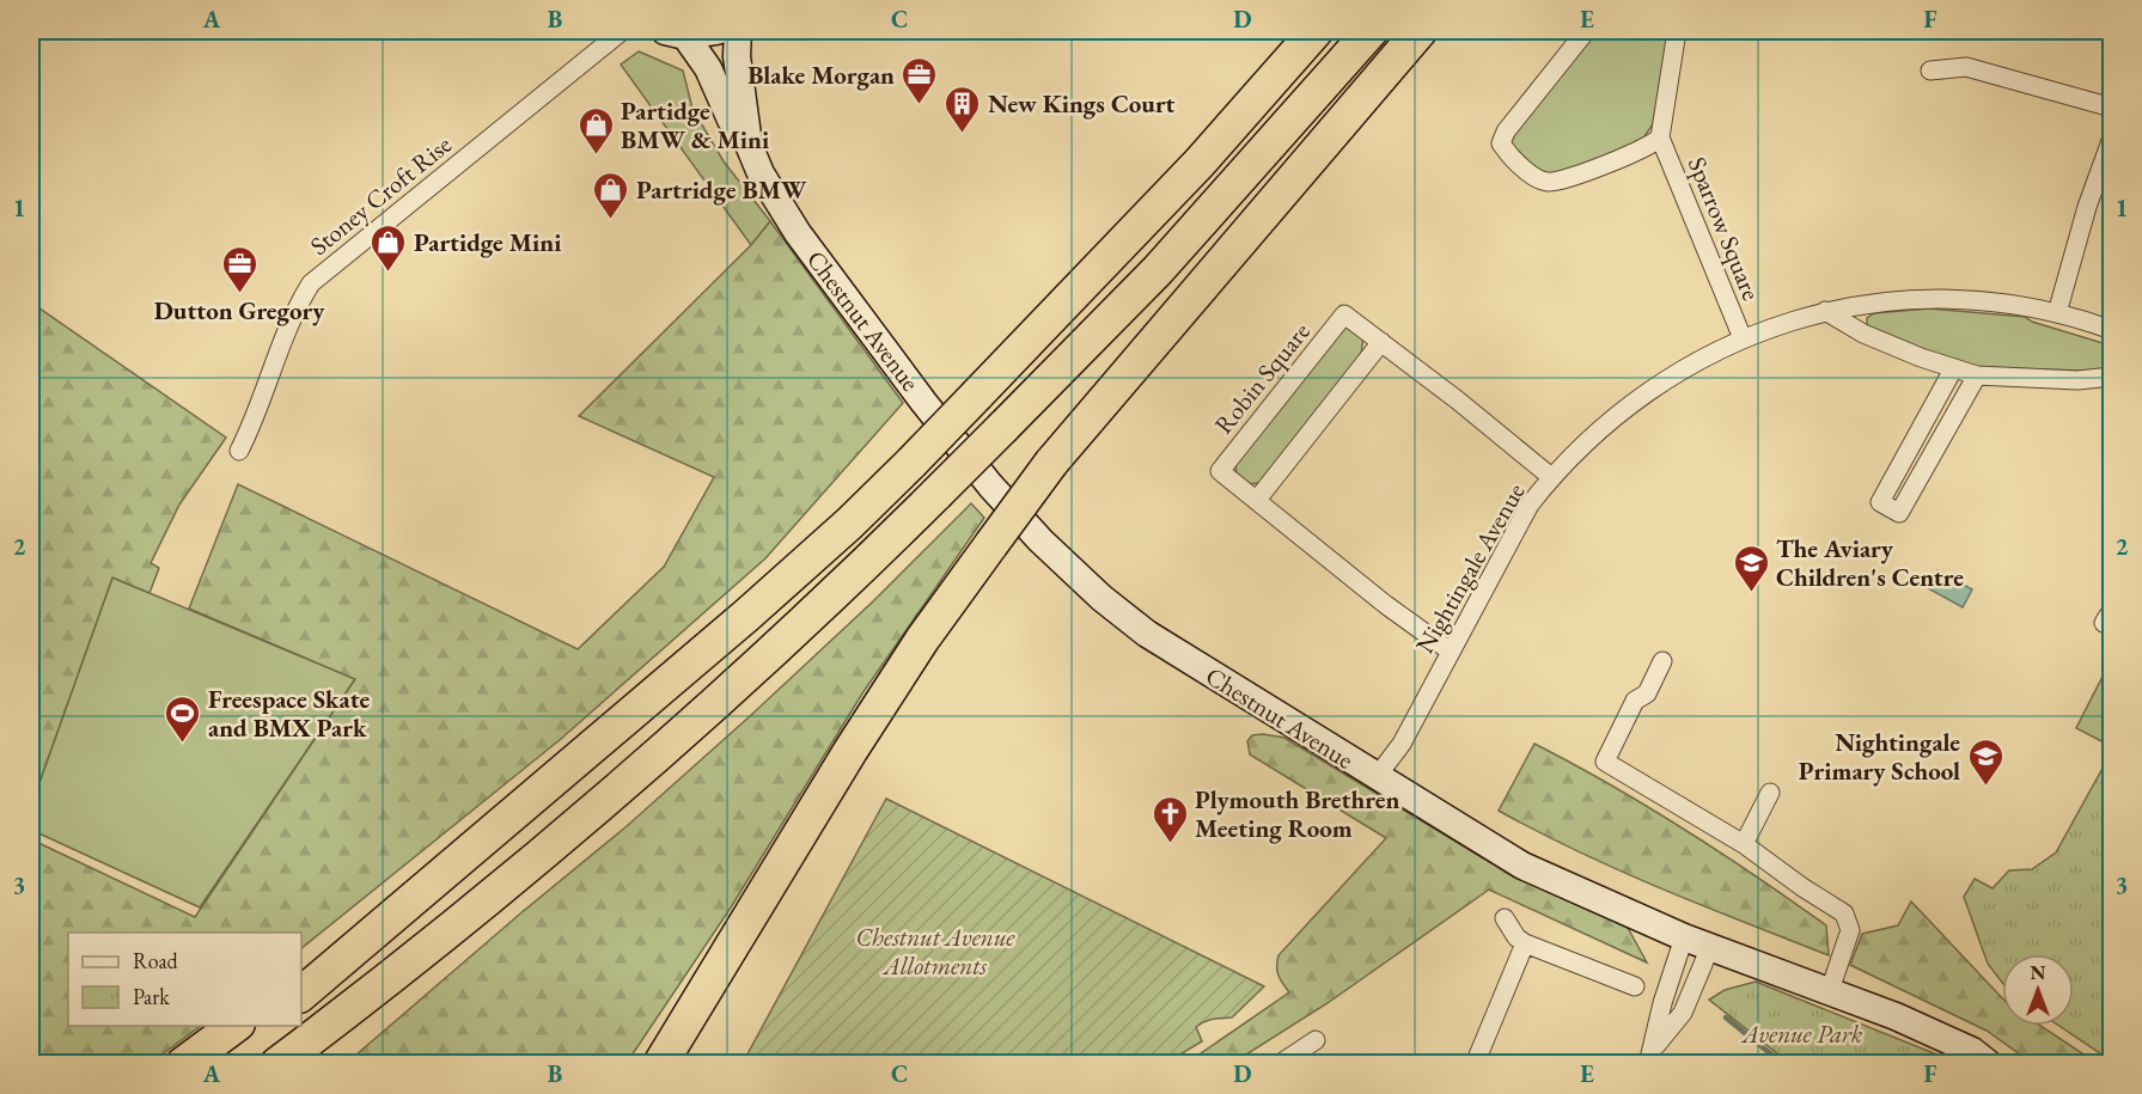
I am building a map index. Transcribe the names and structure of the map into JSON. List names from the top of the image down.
{
  "streets": {
    "street": [
      "Stoney Croft Rise",
      "Sparrow Square",
      "Chestnut Avenue",
      "Robin Square",
      "Nightingale Avenue"
    ]
  },
  "crossings": [
    ["Sparrow Square", "Nightingale Avenue"],
    ["Chestnut Avenue", "Nightingale Avenue"],
    ["Robin Square", "Nightingale Avenue"]
  ],
  "parks": ["Chestnut Avenue Allotments", "Avenue Park"],
  "places": {
    "office": ["Blake Morgan", "Dutton Gregory"],
    "building": ["New Kings Court"],
    "shop": ["Partidge BMW & Mini", "Partridge BMW", "Partidge Mini"],
    "school or university": ["The Aviary Children's Centre", "Nightingale Primary School"],
    "sports": ["Freespace Skate and BMX Park"],
    "church": ["Plymouth Brethren Meeting Room"]
  },
  "legend": ["Road", "Park"],
  "north": "top",
  "grid": {
    "columns": [
      "A",
      "B",
      "C",
      "D",
      "E",
      "F"
    ],
    "rows": ["1", "2", "3"]
  }
}
